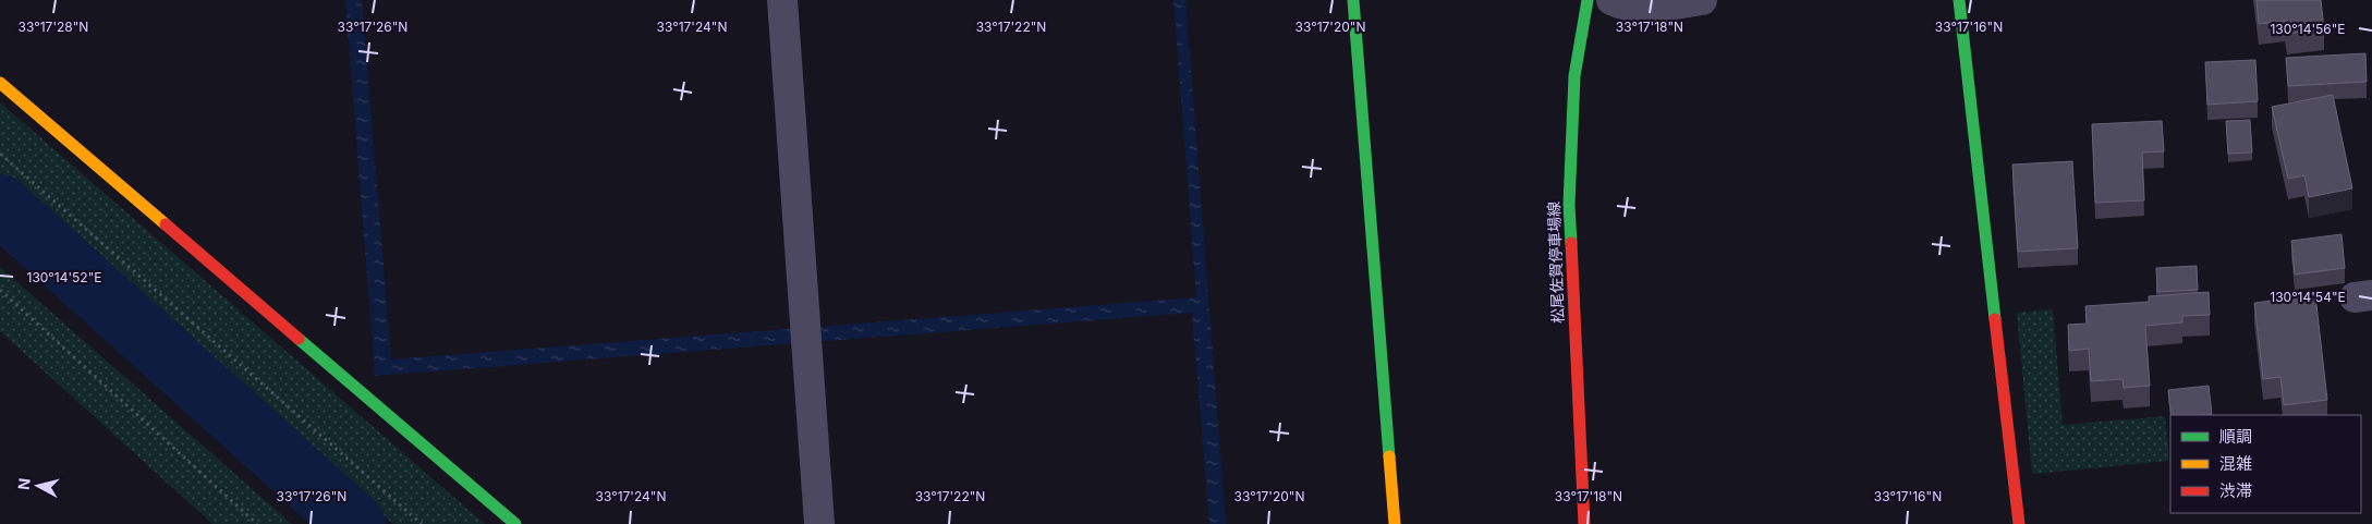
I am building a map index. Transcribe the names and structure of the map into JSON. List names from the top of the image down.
{
  "streets": {
    "street": ["松尾佐賀停車場線"]
  },
  "legend": ["順調", "混雑", "渋滞"],
  "north": "left",
  "coordinates": [
    "33°17'28\"N",
    "33°17'26\"N",
    "33°17'24\"N",
    "33°17'22\"N",
    "33°17'20\"N",
    "33°17'18\"N",
    "33°17'16\"N",
    "130°14'56\"E",
    "130°14'52\"E",
    "130°14'54\"E"
  ]
}
